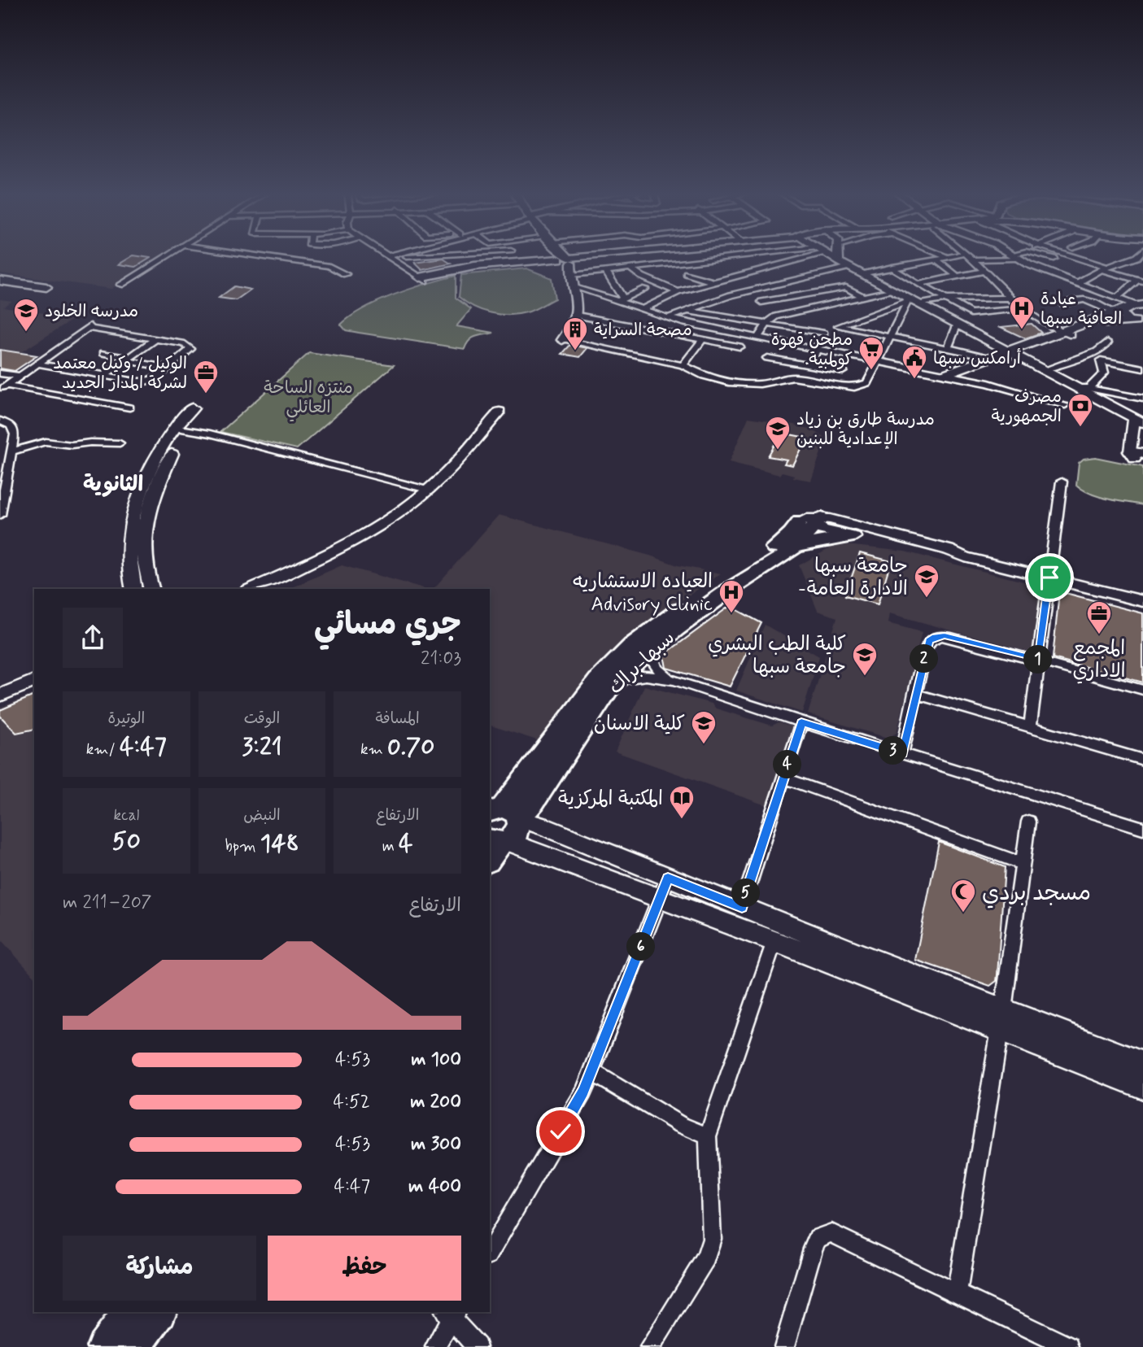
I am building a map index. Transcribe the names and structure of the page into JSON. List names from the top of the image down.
{
  "streets": {
    "highway": ["سبها-براك"]
  },
  "districts": ["الثانوية"],
  "parks": ["منتزه الساحة العائلي"],
  "places": {
    "hospital": ["عيادة العافية سبها", "العياده الاستشاريه Advisory Clinic"],
    "school or university": [
      "مدرسه الخلود",
      "مدرسة طارق بن زياد الإعدادية للبنين",
      "جامعة سبها -الادارة العامة",
      "كلية الطب البشري جامعة سبها",
      "كلية الاسنان"
    ],
    "building": ["مصحة السراية"],
    "supermarket": ["مطحن قهوة .كولمبية"],
    "public building": ["أرامكس سبها"],
    "office": ["الوكيل / وكيل معتمد لشركة المدار الجديد", "المجمع الاداري"],
    "bank": ["مصرف الجمهورية"],
    "library": ["المكتبة المركزية"],
    "mosque": ["مسجد بردي"]
  },
  "page": {
    "heading": ["جري مسائي", "21:03"],
    "pins": [
      "2",
      "1",
      "3",
      "4",
      "5",
      "6"
    ],
    "stats": [
      ["المسافة", "0.70 km"],
      ["الوقت", "3:21"],
      ["الوتيرة", "4:47 /km"],
      ["الارتفاع", "4 m"],
      ["النبض", "148 bpm"],
      ["kcal", "50"]
    ],
    "chart": ["الارتفاع", "207–211 m"],
    "list": [
      {
        "name": "100 m",
        "note": "4:53"
      },
      {
        "name": "200 m",
        "note": "4:52"
      },
      {
        "name": "300 m",
        "note": "4:53"
      },
      {
        "name": "400 m",
        "note": "4:47"
      }
    ],
    "buttons": ["حفظ", "مشاركة"]
  }
}
